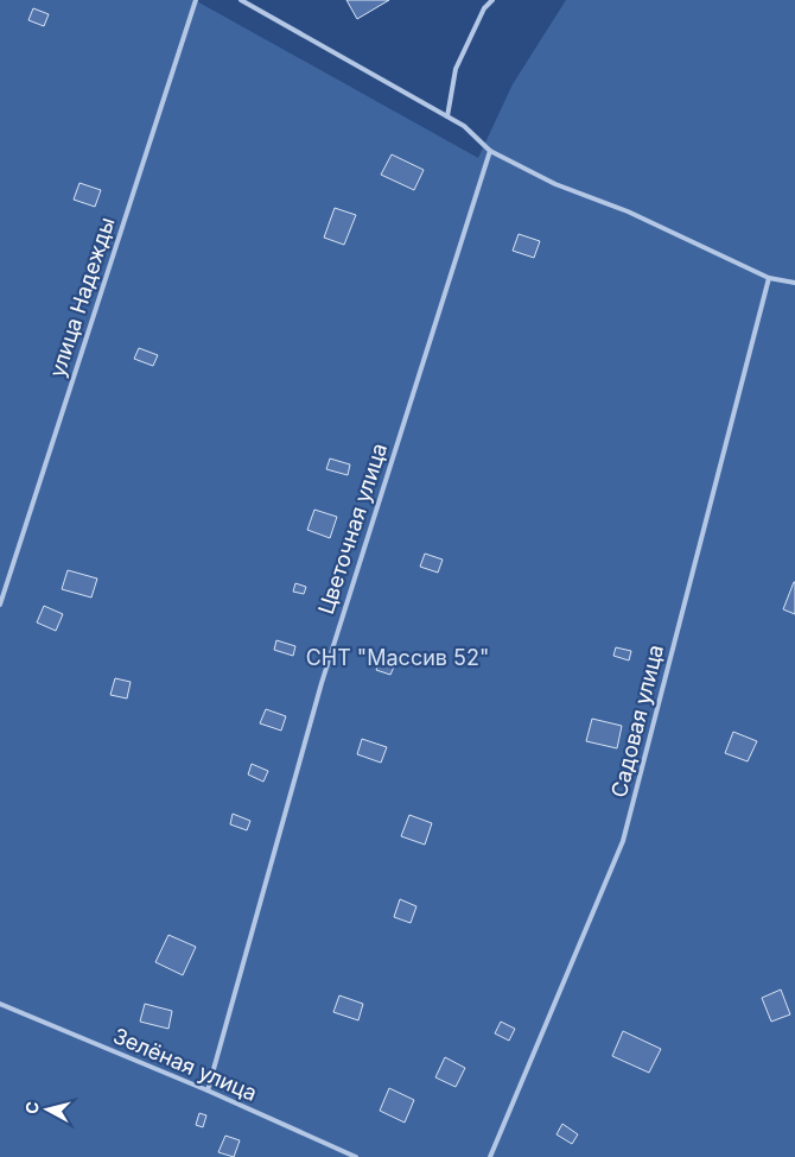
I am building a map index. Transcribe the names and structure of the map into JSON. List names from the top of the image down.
{
  "streets": {
    "lane": [
      "улица Надежды",
      "Цветочная улица",
      "Садовая улица",
      "Зелёная улица"
    ]
  },
  "crossings": [
    ["Цветочная улица", "Зелёная улица"]
  ],
  "parks": ["СНТ \"Массив 52\""],
  "north": "left"
}
